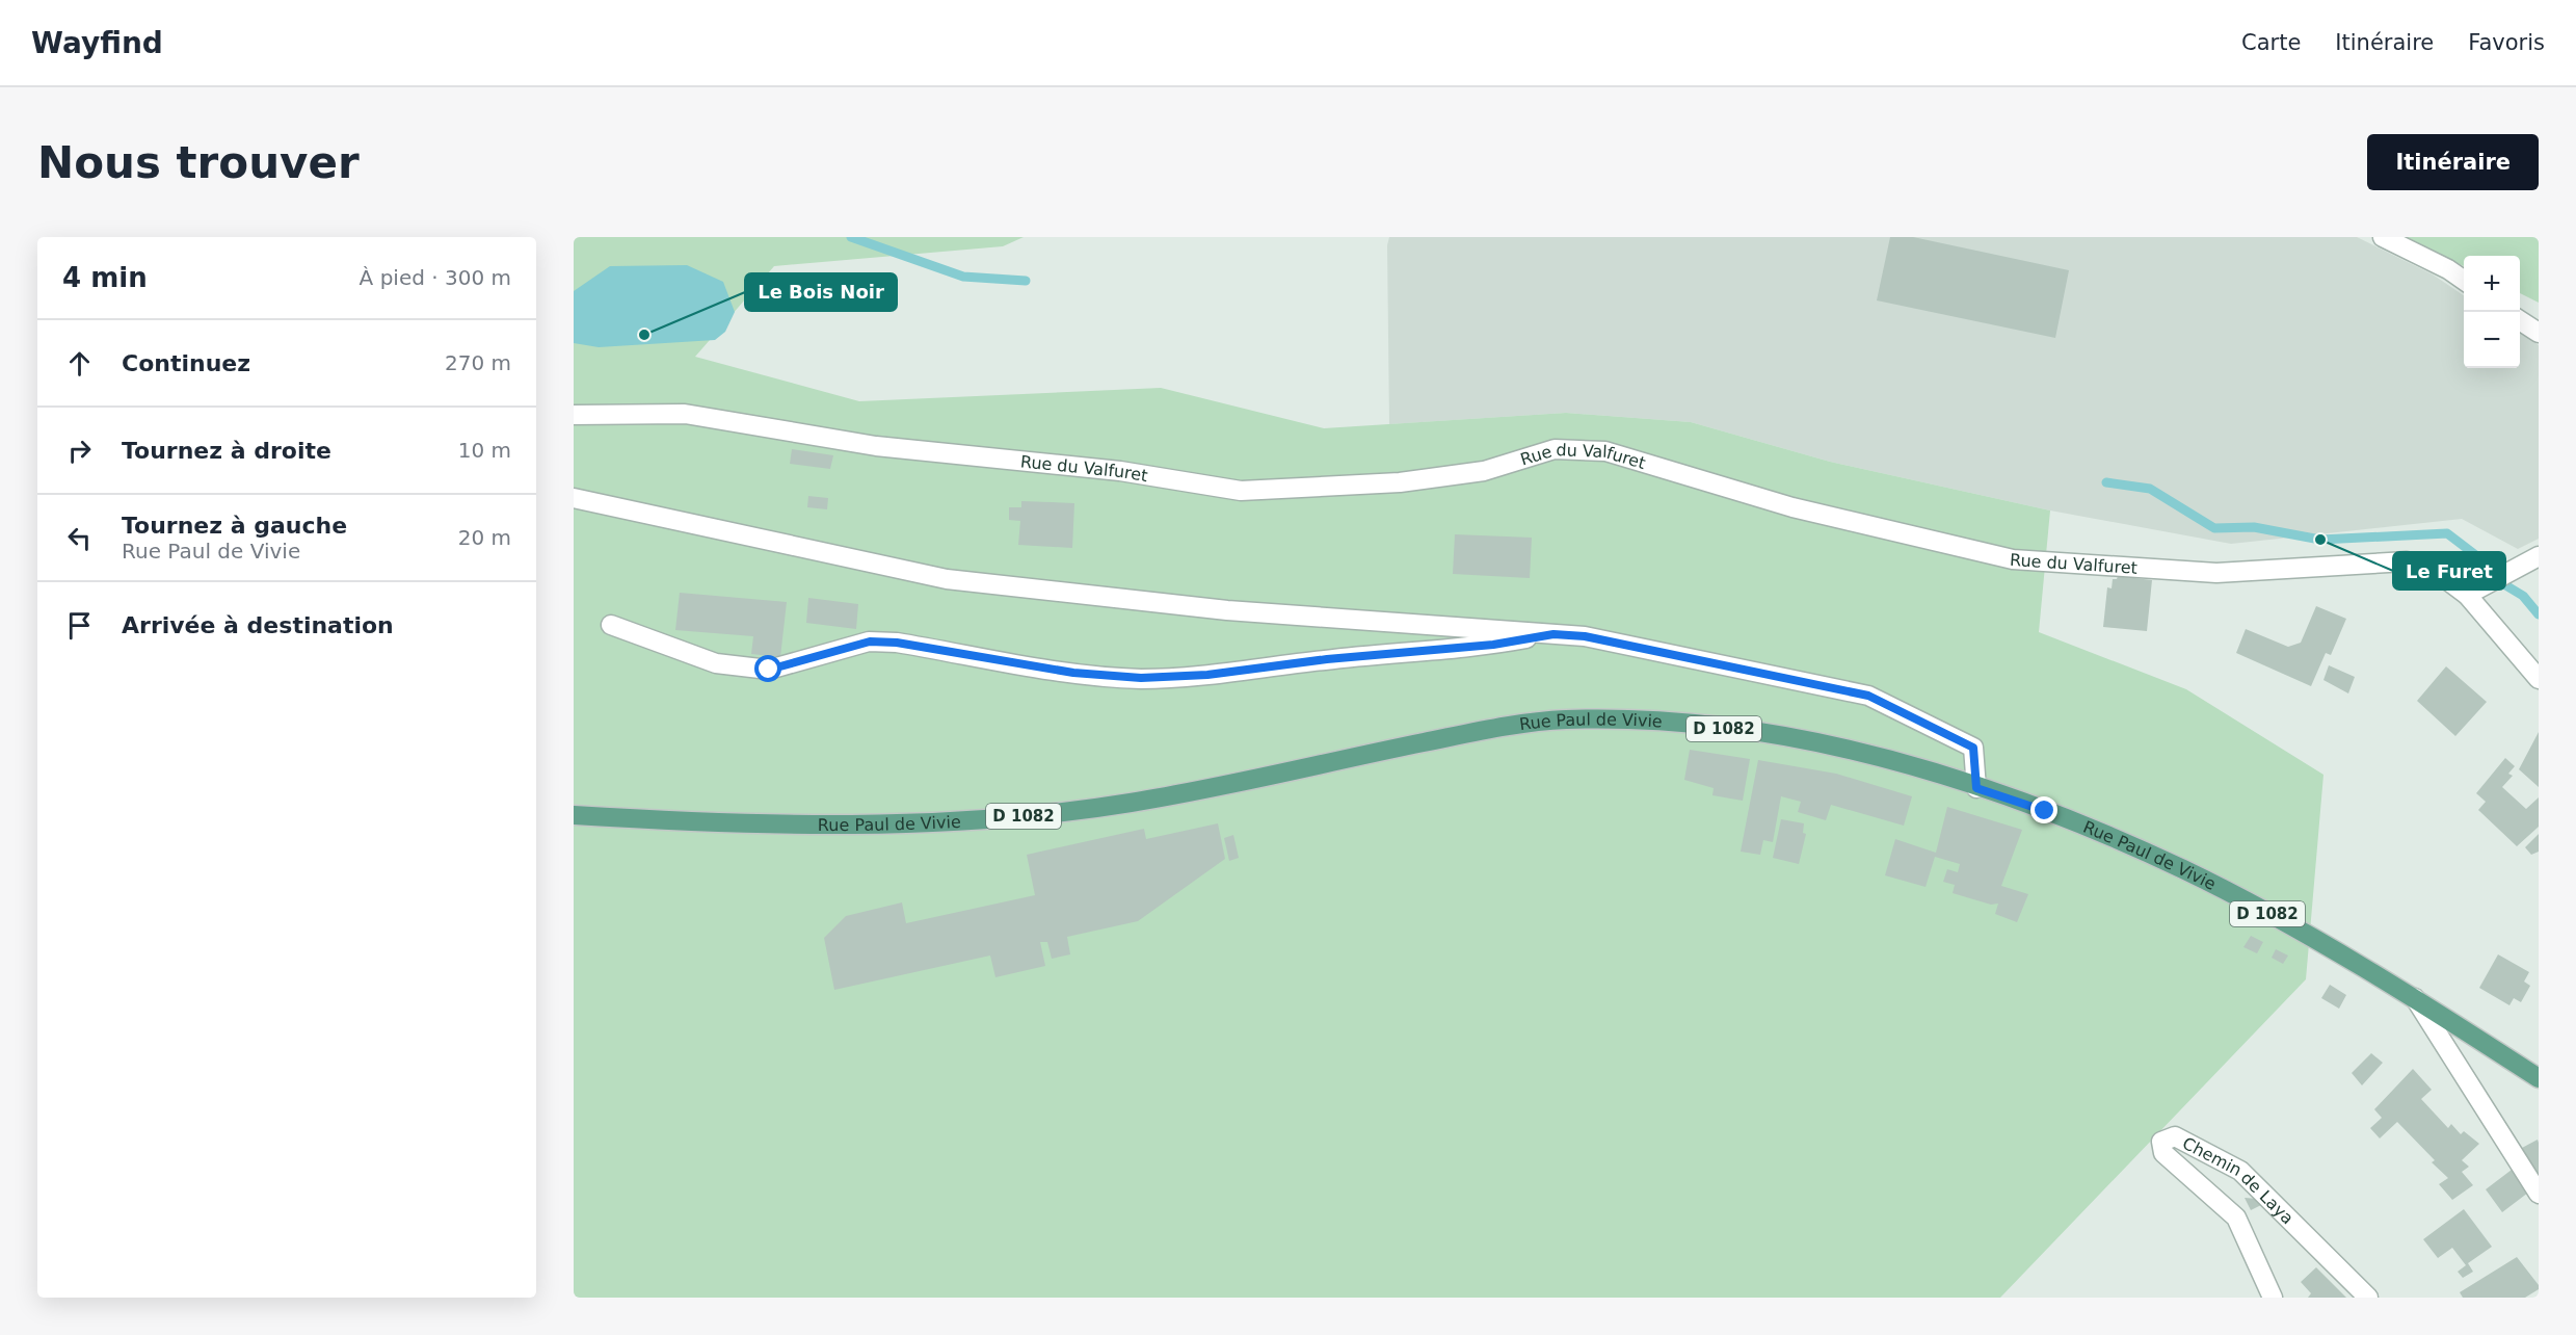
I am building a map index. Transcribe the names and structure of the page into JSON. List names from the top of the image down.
{
  "streets": {
    "main road": ["Rue Paul de Vivie", "D 1082"],
    "street": ["Rue du Valfuret", "Chemin de Laya"]
  },
  "places": ["Le Bois Noir", "Le Furet"],
  "page": {
    "header": "Wayfind",
    "nav": ["Carte", "Itinéraire", "Favoris"],
    "buttons": "Itinéraire",
    "title": "Nous trouver",
    "heading": ["4 min", "À pied · 300 m"],
    "map_buttons": ["+", "−"],
    "list": [
      ["Continuez", "270 m"],
      ["Tournez à droite", "10 m"],
      ["Tournez à gauche", "Rue Paul de Vivie", "20 m"],
      "Arrivée à destination"
    ]
  }
}
